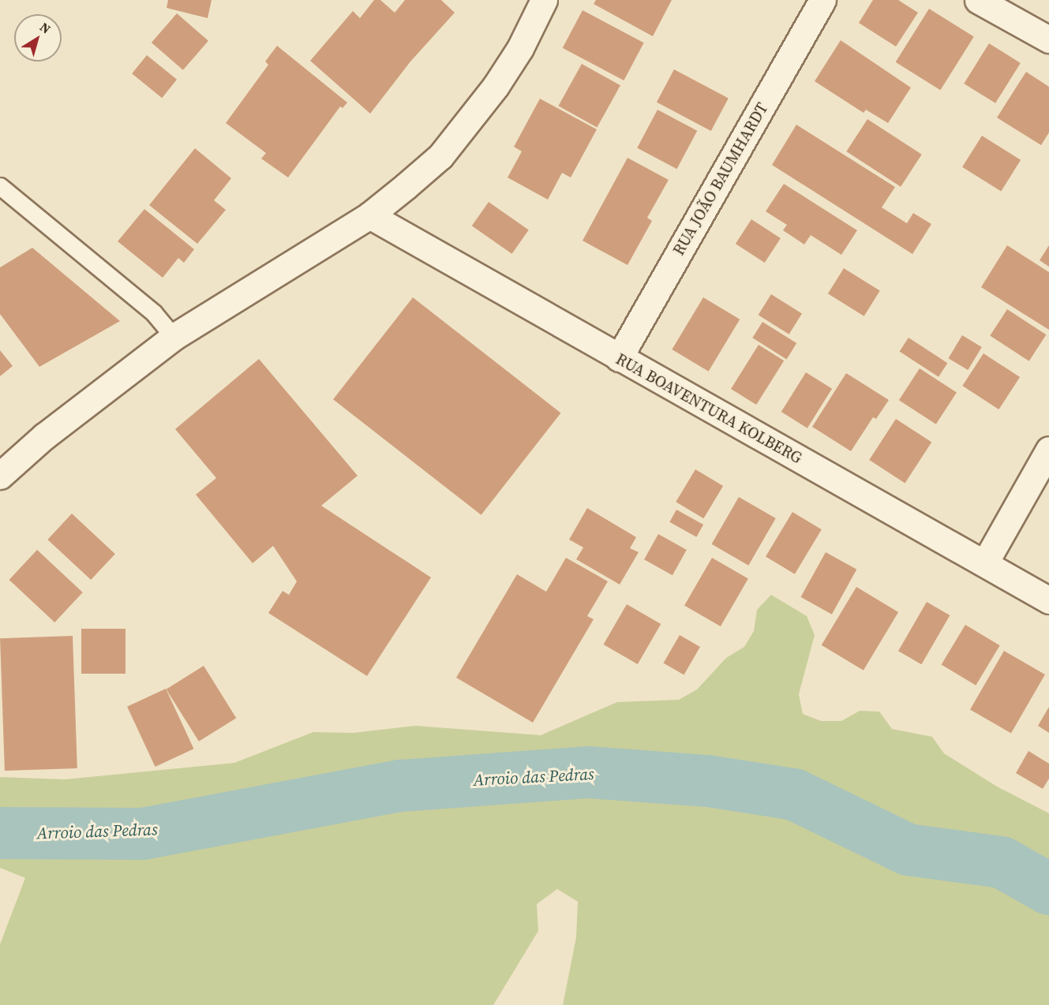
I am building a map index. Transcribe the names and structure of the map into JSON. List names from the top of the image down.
{
  "streets": {
    "street": ["RUA JOÃO BAUMHARDT", "RUA BOAVENTURA KOLBERG"]
  },
  "crossings": [
    ["RUA JOÃO BAUMHARDT", "RUA BOAVENTURA KOLBERG"]
  ],
  "water": ["Arroio das Pedras"],
  "north": "top right"
}
